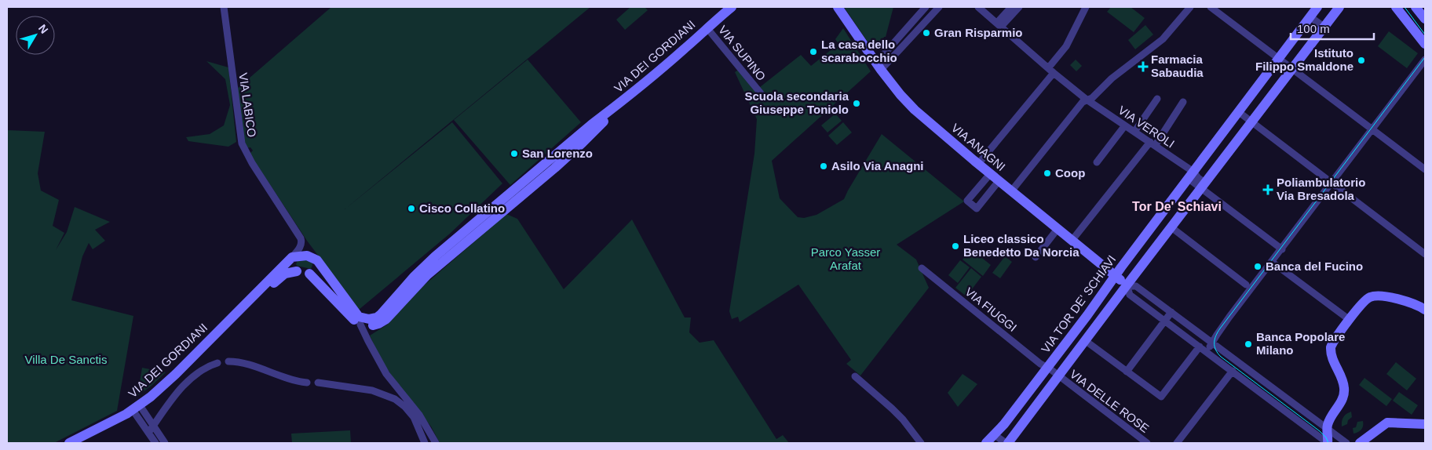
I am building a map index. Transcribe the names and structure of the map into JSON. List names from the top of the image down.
{
  "streets": {
    "street": [
      "VIA SUPINO",
      "VIA DEI GORDIANI",
      "VIA LABICO",
      "VIA VEROLI",
      "VIA ANAGNI",
      "VIA TOR DE' SCHIAVI",
      "VIA FIUGGI",
      "VIA DELLE ROSE"
    ]
  },
  "crossings": [
    ["VIA SUPINO", "VIA DEI GORDIANI"],
    ["VIA DEI GORDIANI", "VIA LABICO"],
    ["VIA VEROLI", "VIA TOR DE' SCHIAVI"],
    ["VIA ANAGNI", "VIA TOR DE' SCHIAVI"],
    ["VIA TOR DE' SCHIAVI", "VIA FIUGGI"],
    ["VIA FIUGGI", "VIA DELLE ROSE"]
  ],
  "districts": ["Tor De' Schiavi"],
  "parks": ["Parco Yasser Arafat", "Villa De Sanctis"],
  "places": {
    "other": [
      "Gran Risparmio",
      "La casa dello scarabocchio",
      "Istituto Filippo Smaldone",
      "Scuola secondaria Giuseppe Toniolo",
      "San Lorenzo",
      "Asilo Via Anagni",
      "Coop",
      "Cisco Collatino",
      "Liceo classico Benedetto Da Norcia",
      "Banca del Fucino",
      "Banca Popolare Milano"
    ],
    "health": ["Farmacia Sabaudia", "Poliambulatorio Via Bresadola"]
  },
  "scale_bar": "100 m",
  "north": "top right"
}
